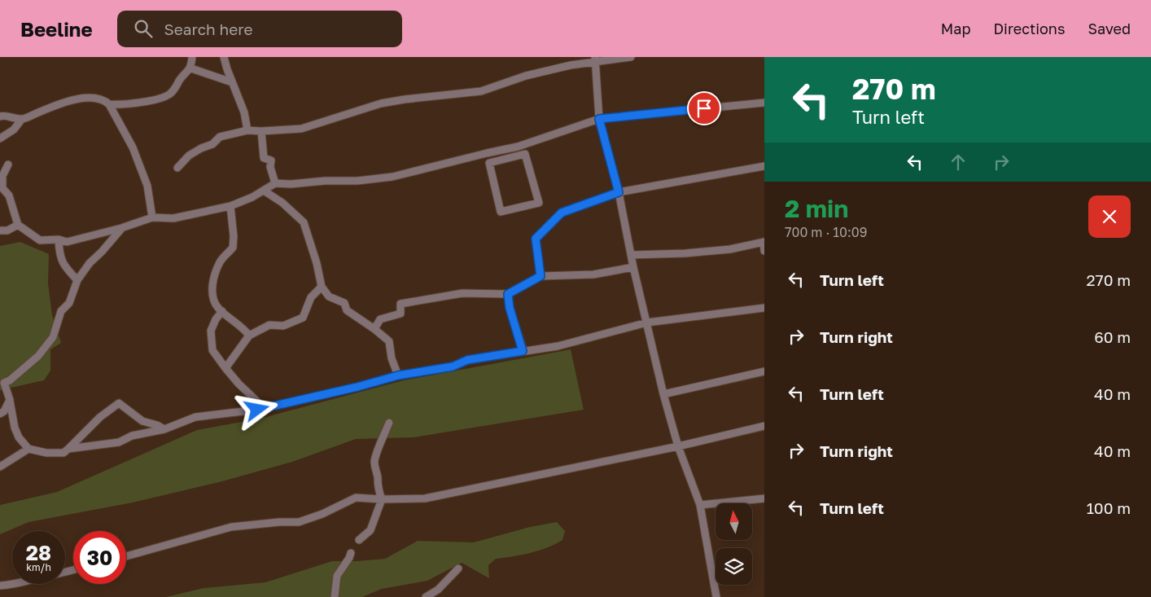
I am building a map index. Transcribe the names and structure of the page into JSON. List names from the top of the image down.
{
  "north": "top",
  "page": {
    "header": "Beeline",
    "search": "Search here",
    "nav": ["Map", "Directions", "Saved"],
    "turn": ["270 m", "Turn left"],
    "heading": ["2 min", "700 m · 10:09"],
    "list": [
      {
        "name": "Turn left",
        "value": "270 m"
      },
      {
        "name": "Turn right",
        "value": "60 m"
      },
      {
        "name": "Turn left",
        "value": "40 m"
      },
      {
        "name": "Turn right",
        "value": "40 m"
      },
      {
        "name": "Turn left",
        "value": "100 m"
      }
    ],
    "speed": "28 km/h",
    "limit": "30"
  }
}
